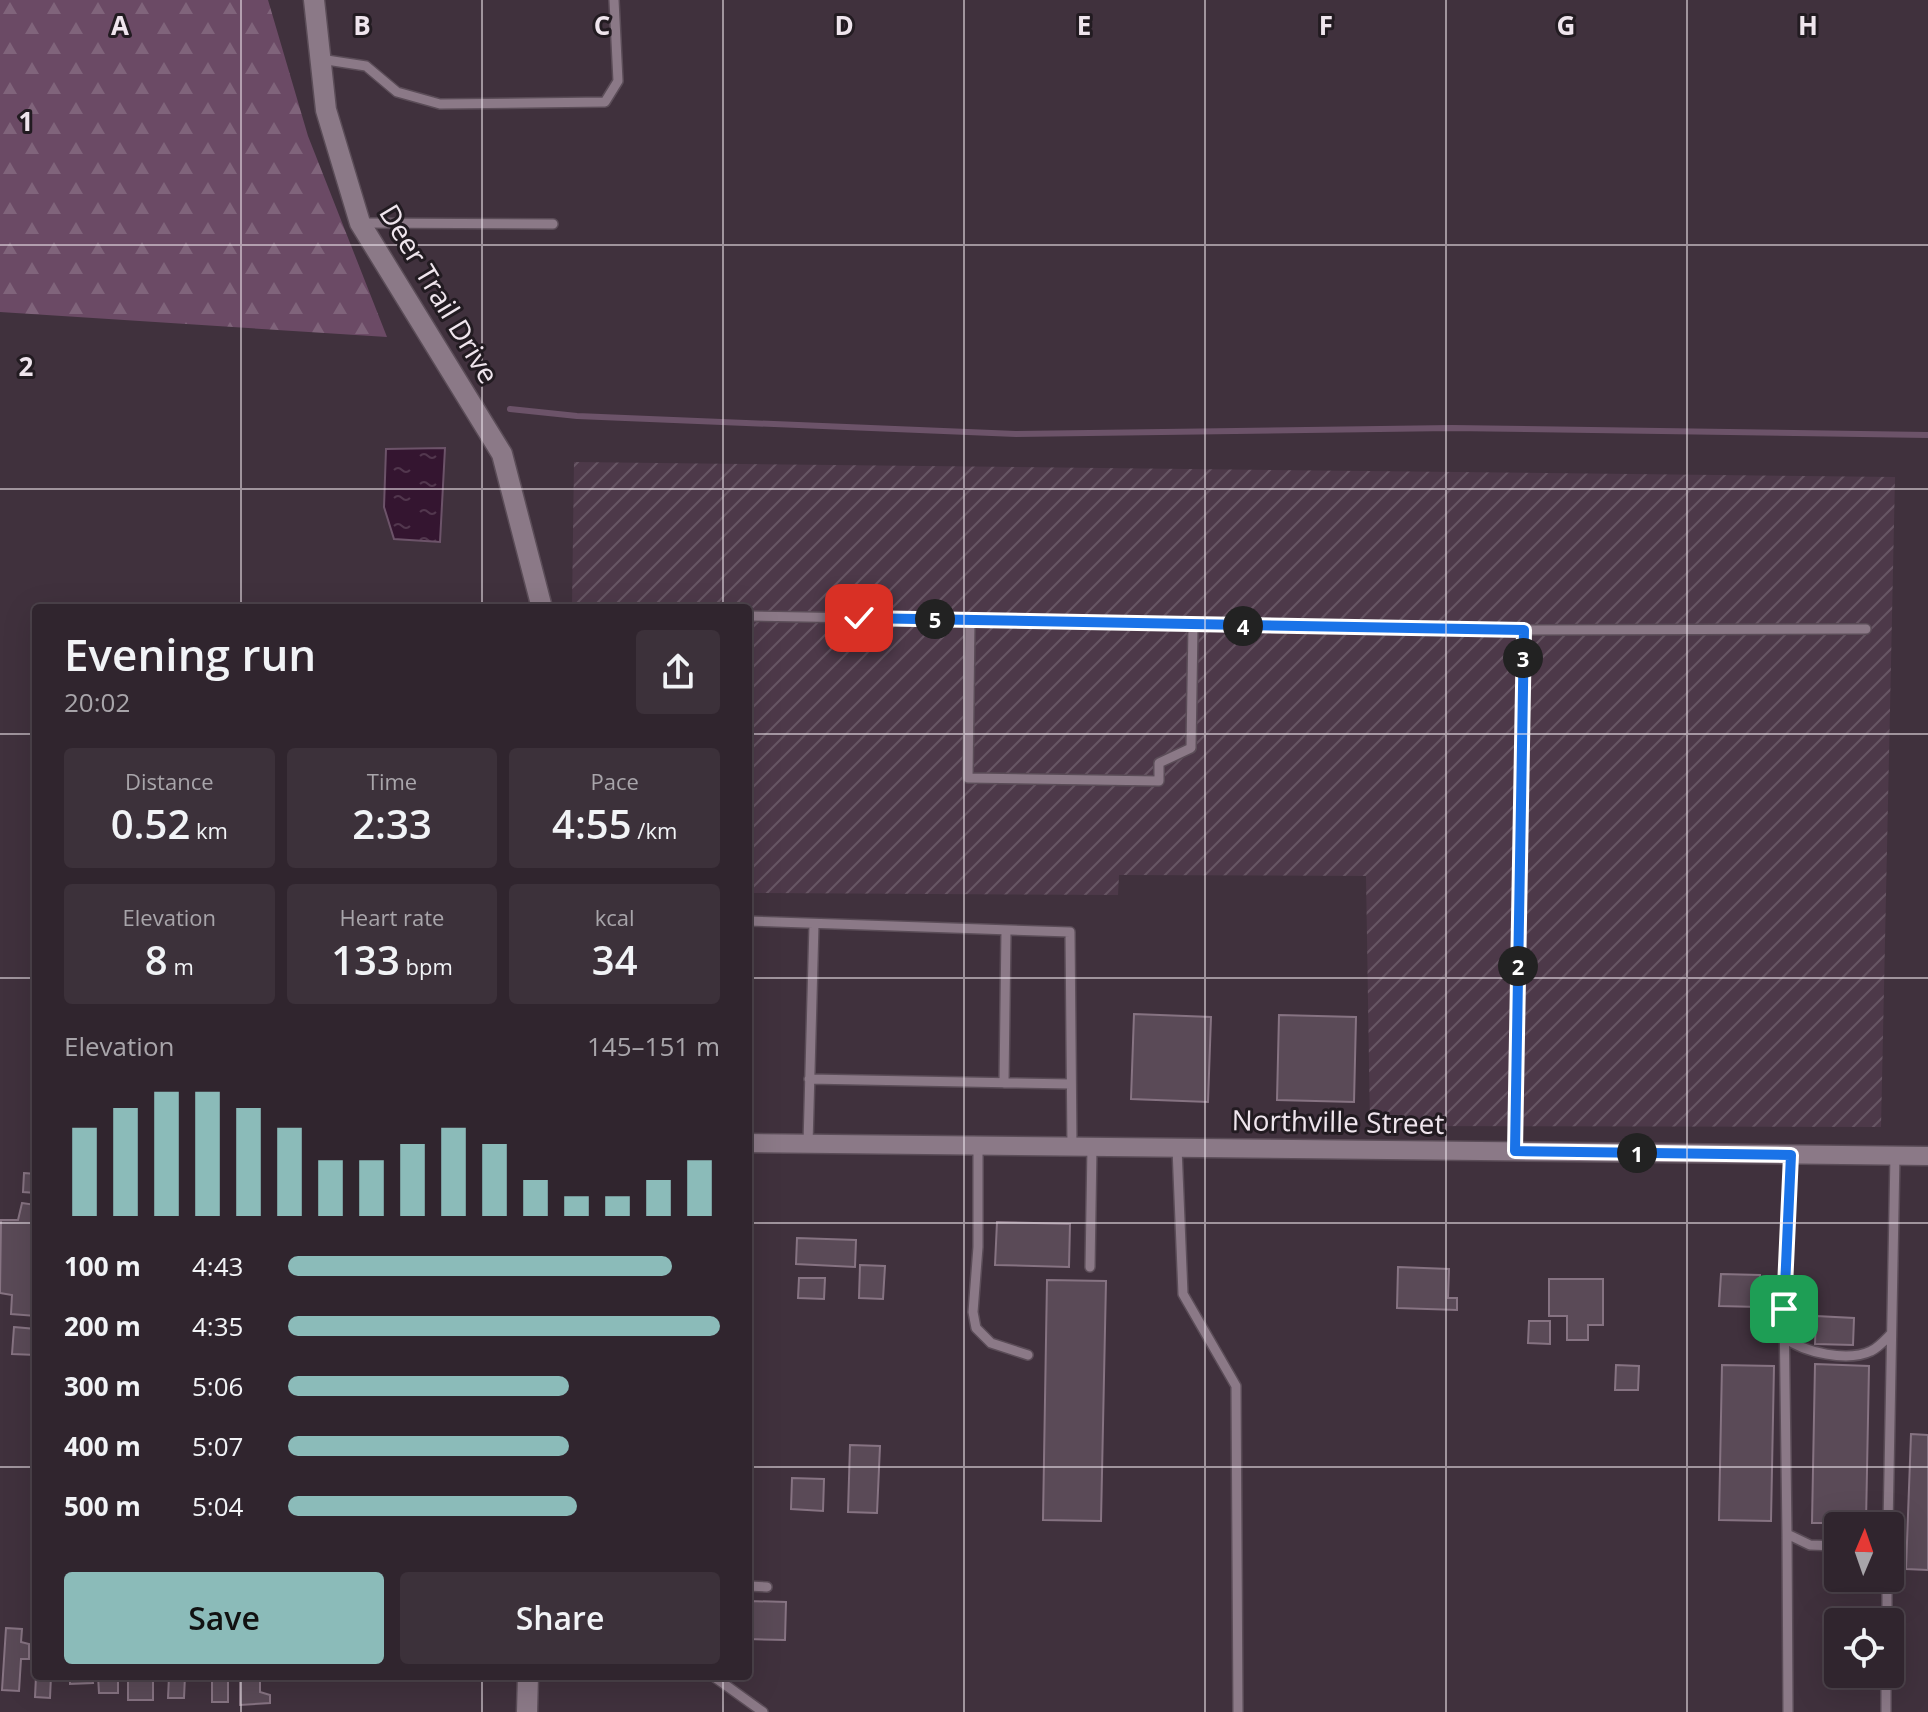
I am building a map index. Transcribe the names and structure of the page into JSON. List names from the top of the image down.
{
  "streets": {
    "street": ["Deer Trail Drive", "Northville Street"]
  },
  "north": "top",
  "page": {
    "pins": [
      "5",
      "4",
      "3",
      "2",
      "1"
    ],
    "heading": ["Evening run", "20:02"],
    "stats": [
      ["Distance", "0.52 km"],
      ["Time", "2:33"],
      ["Pace", "4:55 /km"],
      ["Elevation", "8 m"],
      ["Heart rate", "133 bpm"],
      ["kcal", "34"]
    ],
    "chart": ["Elevation", "145–151 m"],
    "list": [
      {
        "name": "100 m",
        "note": "4:43"
      },
      {
        "name": "200 m",
        "note": "4:35"
      },
      {
        "name": "300 m",
        "note": "5:06"
      },
      {
        "name": "400 m",
        "note": "5:07"
      },
      {
        "name": "500 m",
        "note": "5:04"
      }
    ],
    "buttons": ["Save", "Share"]
  },
  "grid": {
    "columns": [
      "A",
      "B",
      "C",
      "D",
      "E",
      "F",
      "G",
      "H"
    ],
    "rows": ["1", "2"]
  }
}
